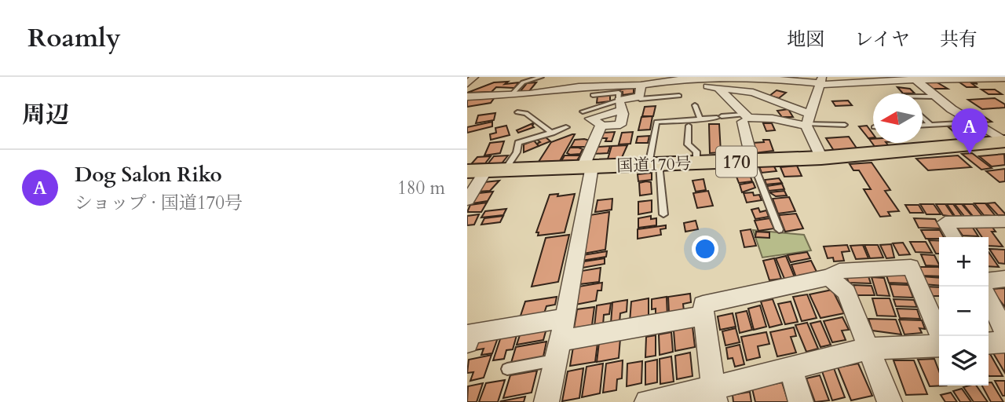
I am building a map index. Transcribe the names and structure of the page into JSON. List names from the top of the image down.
{
  "streets": {
    "highway": ["170", "国道170号"]
  },
  "north": "left",
  "page": {
    "header": "Roamly",
    "nav": ["地図", "レイヤ", "共有"],
    "heading": "周辺",
    "pins": "A",
    "list": [
      {
        "mark": "A",
        "name": "Dog Salon Riko",
        "note": "ショップ · 国道170号",
        "value": "180 m"
      }
    ],
    "map_buttons": ["+", "−"]
  }
}
